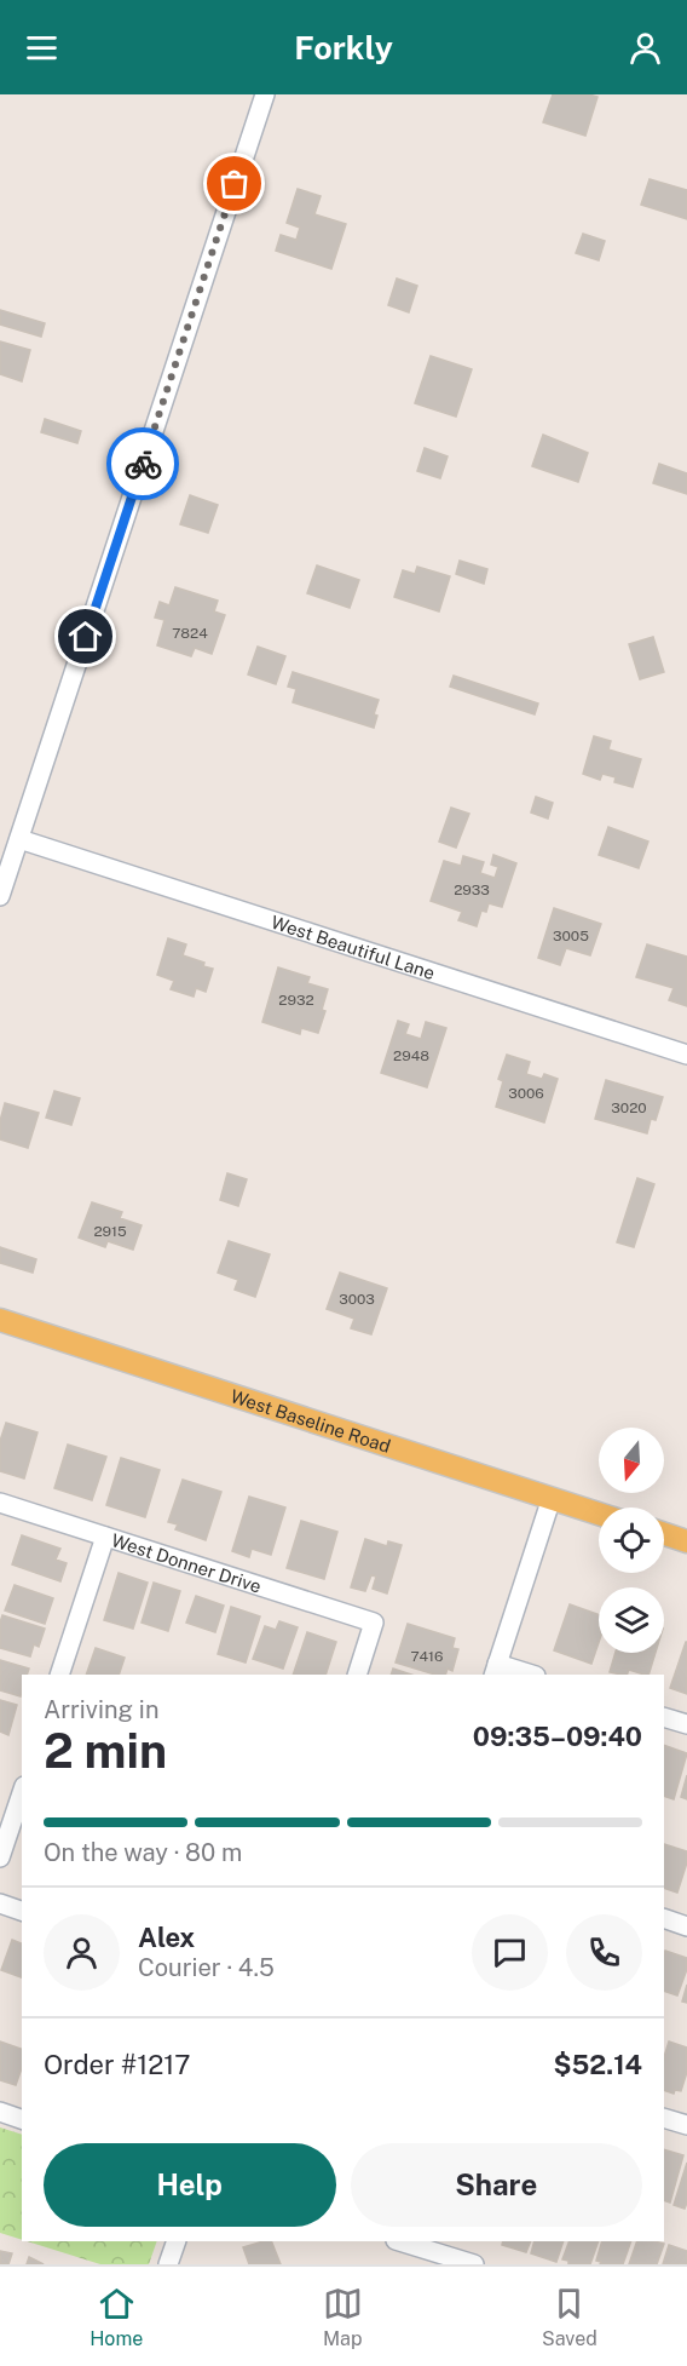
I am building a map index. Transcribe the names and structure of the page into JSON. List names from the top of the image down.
{
  "streets": {
    "main road": ["West Baseline Road"],
    "street": ["West Beautiful Lane", "West Donner Drive"]
  },
  "house_numbers": [
    "7824",
    "2933",
    "3005",
    "2932",
    "2948",
    "3006",
    "3020",
    "2915",
    "3003",
    "7416"
  ],
  "north": "bottom",
  "page": {
    "header": "Forkly",
    "heading": ["2 min", "Arriving in", "09:35–09:40"],
    "panel": [
      "Alex",
      "Courier · 4.5",
      "Order #1217",
      "$52.14"
    ],
    "bar": "On the way · 80 m",
    "buttons": ["Help", "Share"],
    "tabs": ["Home", "Map", "Saved"]
  }
}
